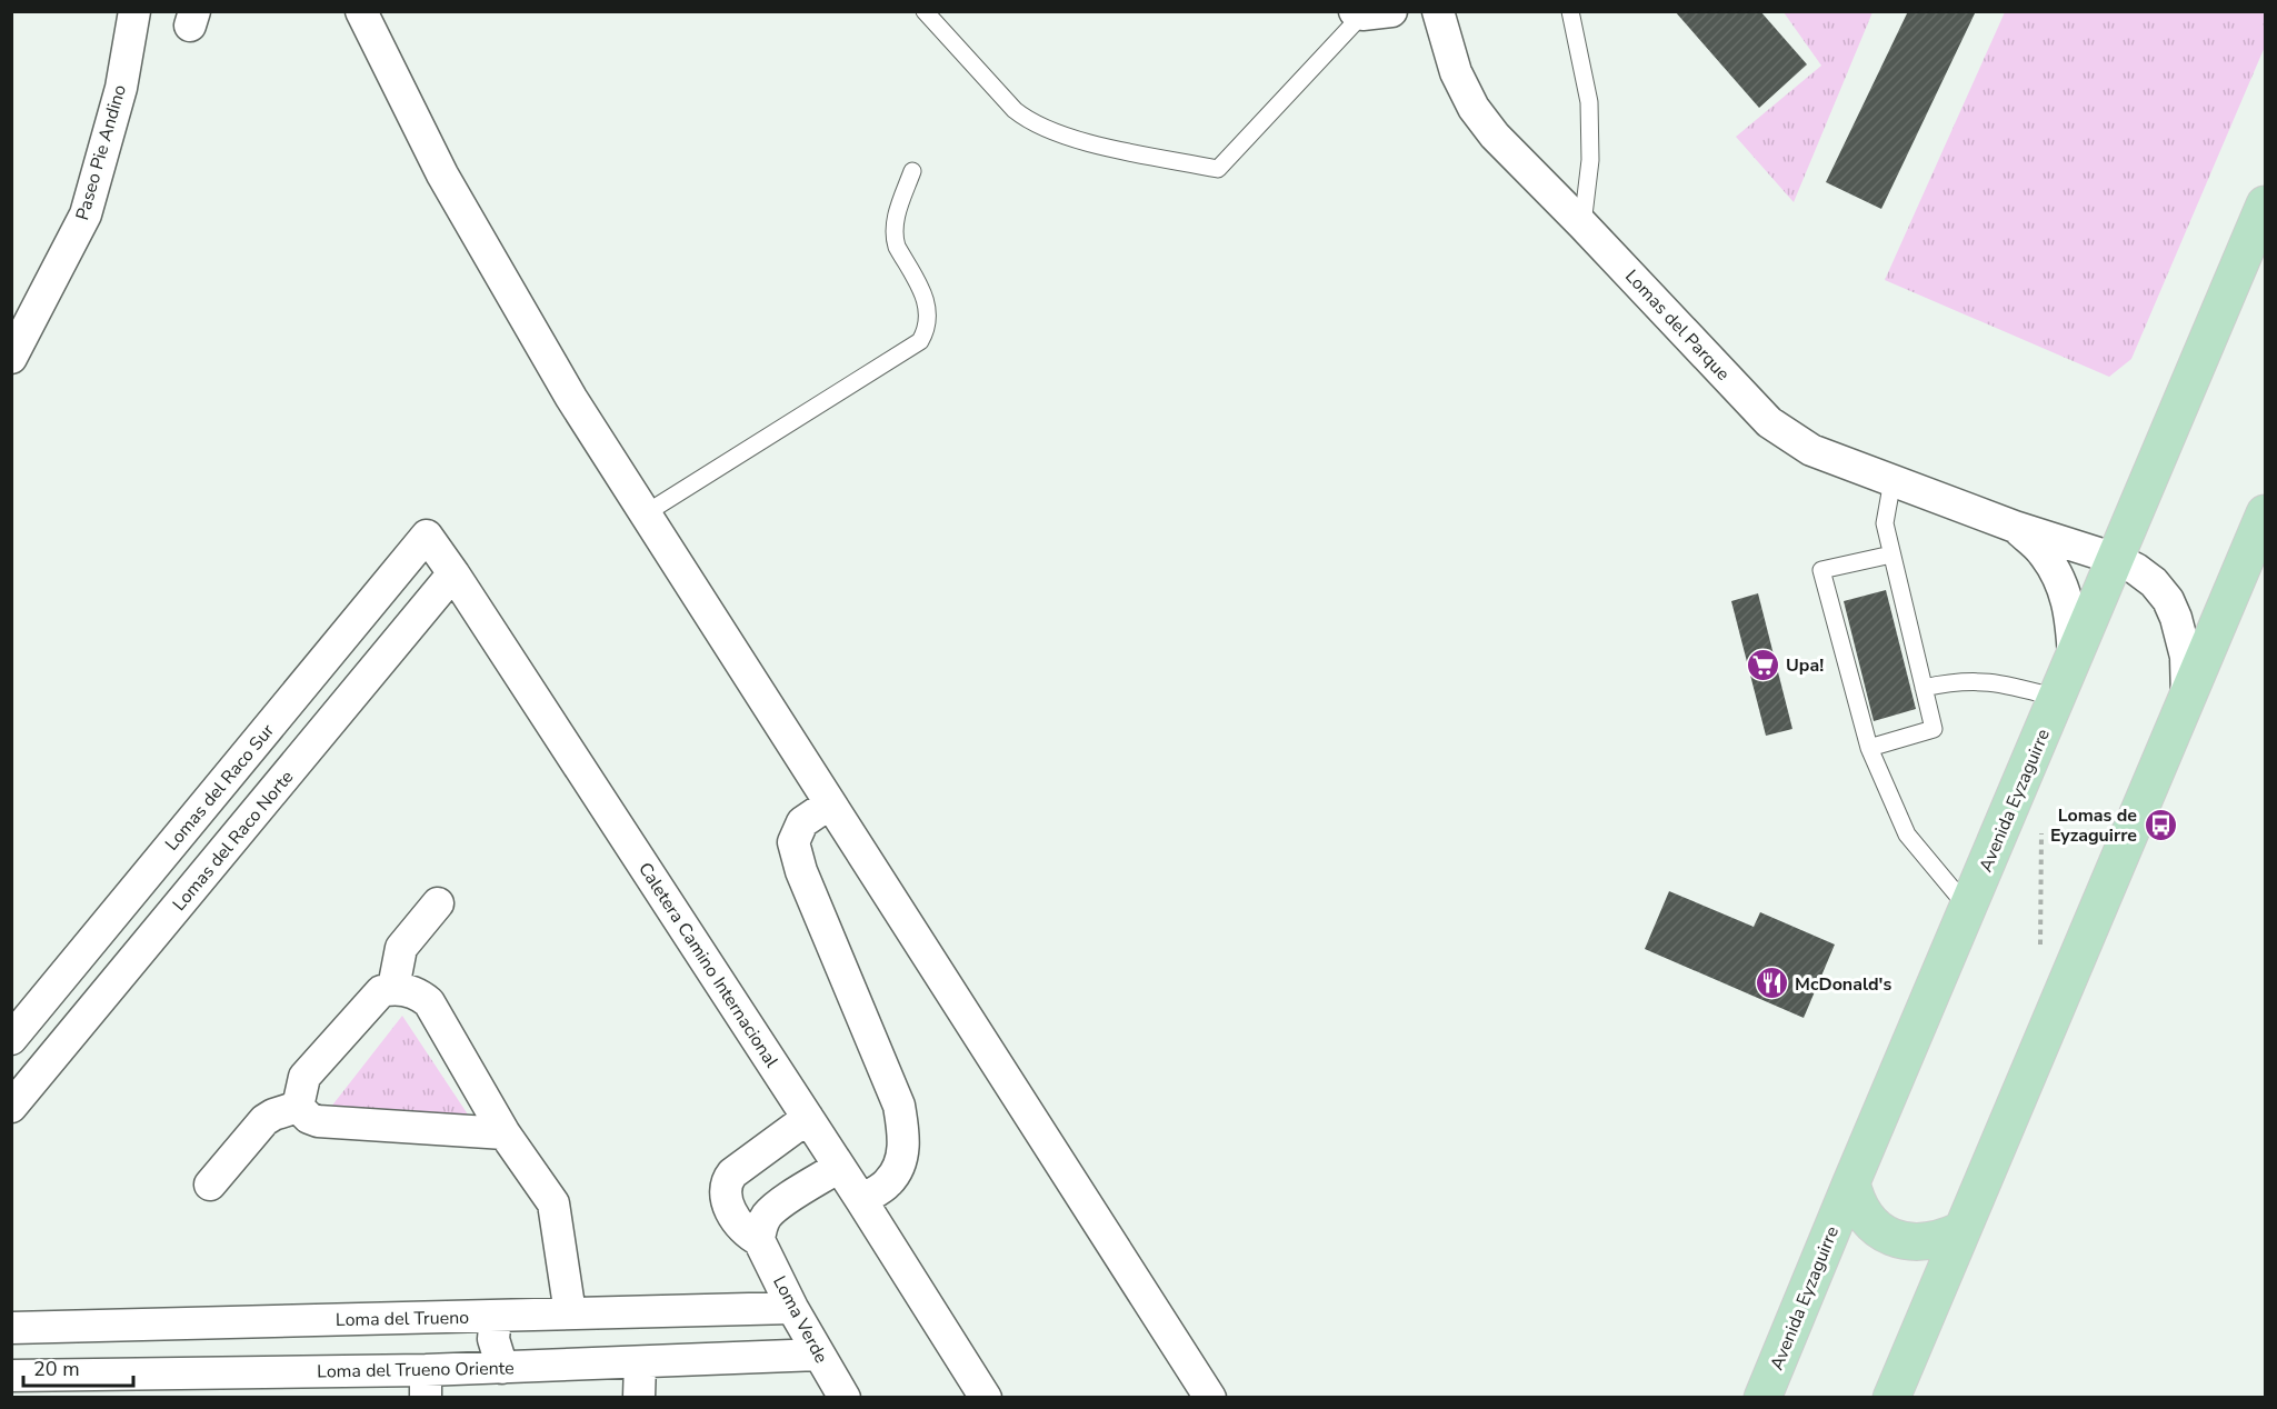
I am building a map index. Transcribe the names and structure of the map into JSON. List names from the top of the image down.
{
  "streets": {
    "main road": ["Avenida Eyzaguirre"],
    "street": [
      "Paseo Pie Andino",
      "Lomas del Parque",
      "Lomas del Raco Sur",
      "Lomas del Raco Norte",
      "Caletera Camino Internacional",
      "Loma del Trueno",
      "Loma Verde",
      "Loma del Trueno Oriente"
    ]
  },
  "crossings": [
    ["Lomas del Parque", "Avenida Eyzaguirre"],
    ["Lomas del Raco Sur", "Caletera Camino Internacional"],
    ["Lomas del Raco Norte", "Caletera Camino Internacional"],
    ["Caletera Camino Internacional", "Loma Verde"],
    ["Loma del Trueno", "Loma Verde"],
    ["Loma Verde", "Loma del Trueno Oriente"]
  ],
  "places": {
    "supermarket": ["Upa!"],
    "bus stop": ["Lomas de Eyzaguirre"],
    "restaurant": ["McDonald's"]
  },
  "scale_bar": "20 m"
}
